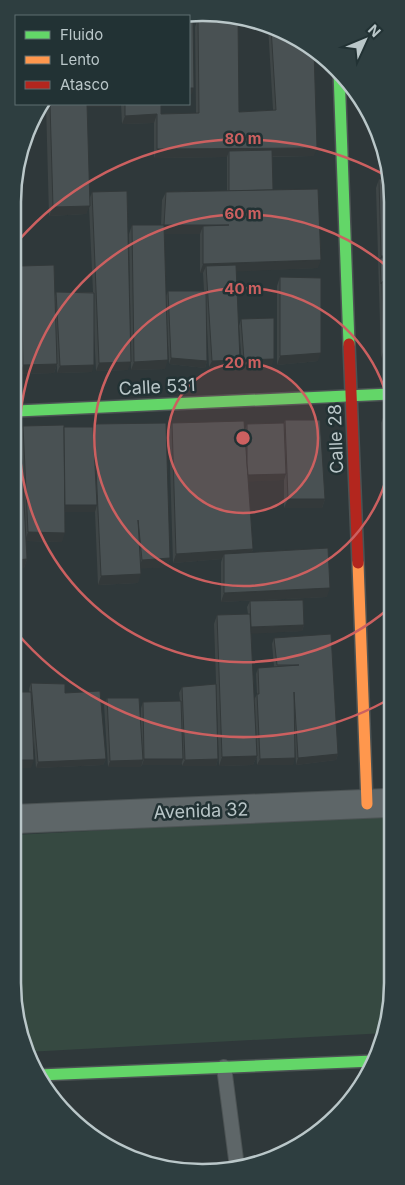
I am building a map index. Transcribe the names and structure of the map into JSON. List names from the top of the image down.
{
  "streets": {
    "street": ["Calle 531", "Calle 28", "Avenida 32"]
  },
  "crossings": [
    ["Calle 531", "Calle 28"],
    ["Calle 28", "Avenida 32"]
  ],
  "legend": ["Fluido", "Lento", "Atasco"],
  "north": "top right",
  "rings": [
    "80 m",
    "60 m",
    "40 m",
    "20 m"
  ]
}
